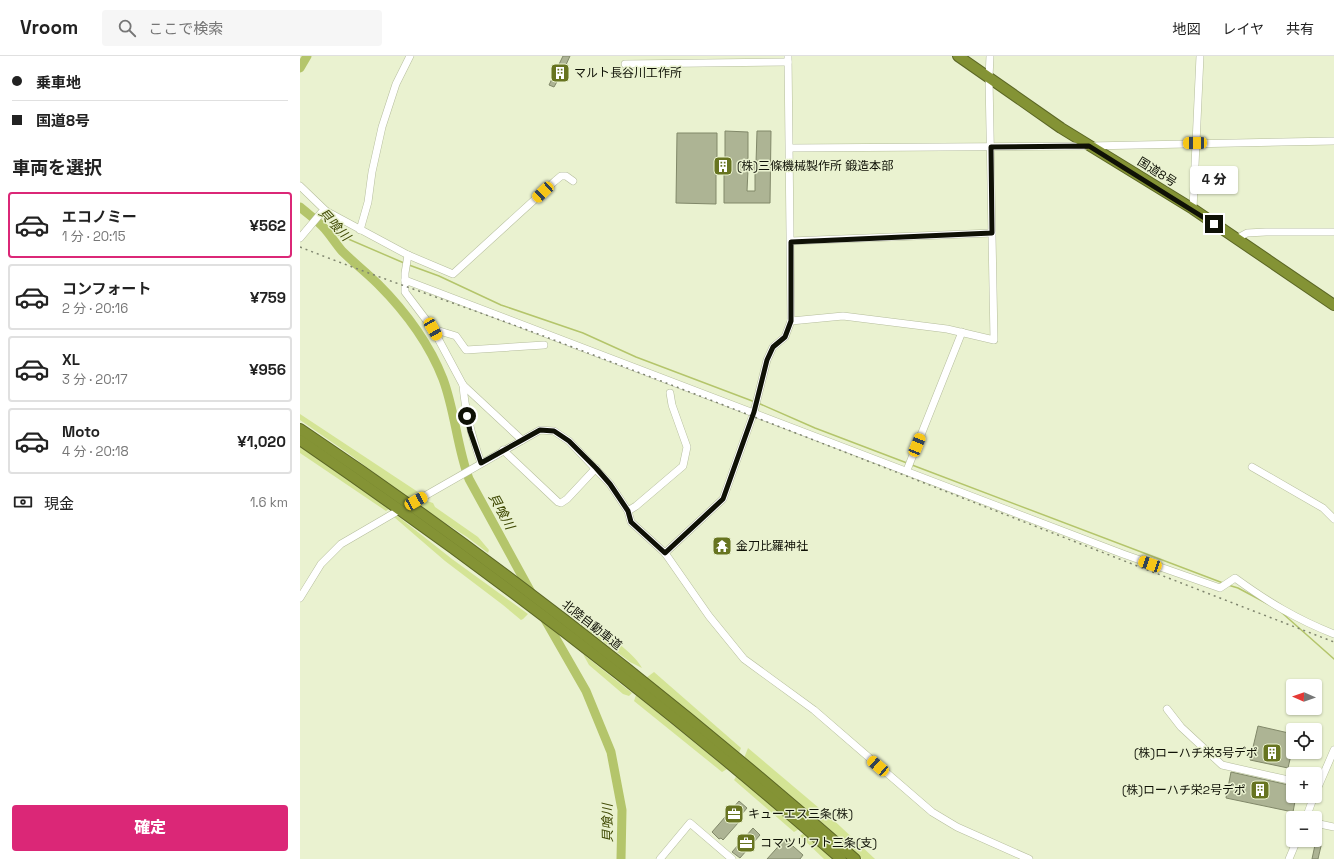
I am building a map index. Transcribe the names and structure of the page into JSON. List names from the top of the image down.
{
  "streets": {
    "highway": ["国道8号", "北陸自動車道"]
  },
  "water": ["貝喰川"],
  "places": {
    "building": [
      "マルト長谷川工作所",
      "(株)三條機械製作所 鍛造本部",
      "(株)ローハチ栄3号デポ",
      "(株)ローハチ栄2号デポ"
    ],
    "temple": ["金刀比羅神社"],
    "office": ["キューエス三条(株)", "コマツリフト三条(支)"]
  },
  "north": "left",
  "page": {
    "header": "Vroom",
    "search": "ここで検索",
    "nav": ["地図", "レイヤ", "共有"],
    "banner": ["乗車地", "国道8号"],
    "heading": "車両を選択",
    "bubble": "4 分",
    "list": [
      {
        "name": "エコノミー",
        "note": "1 分 · 20:15",
        "value": "¥562"
      },
      {
        "name": "コンフォート",
        "note": "2 分 · 20:16",
        "value": "¥759"
      },
      {
        "name": "XL",
        "note": "3 分 · 20:17",
        "value": "¥956"
      },
      {
        "name": "Moto",
        "note": "4 分 · 20:18",
        "value": "¥1,020"
      }
    ],
    "pay": ["現金", "1.6 km"],
    "map_buttons": ["+", "−"],
    "buttons": "確定"
  }
}
